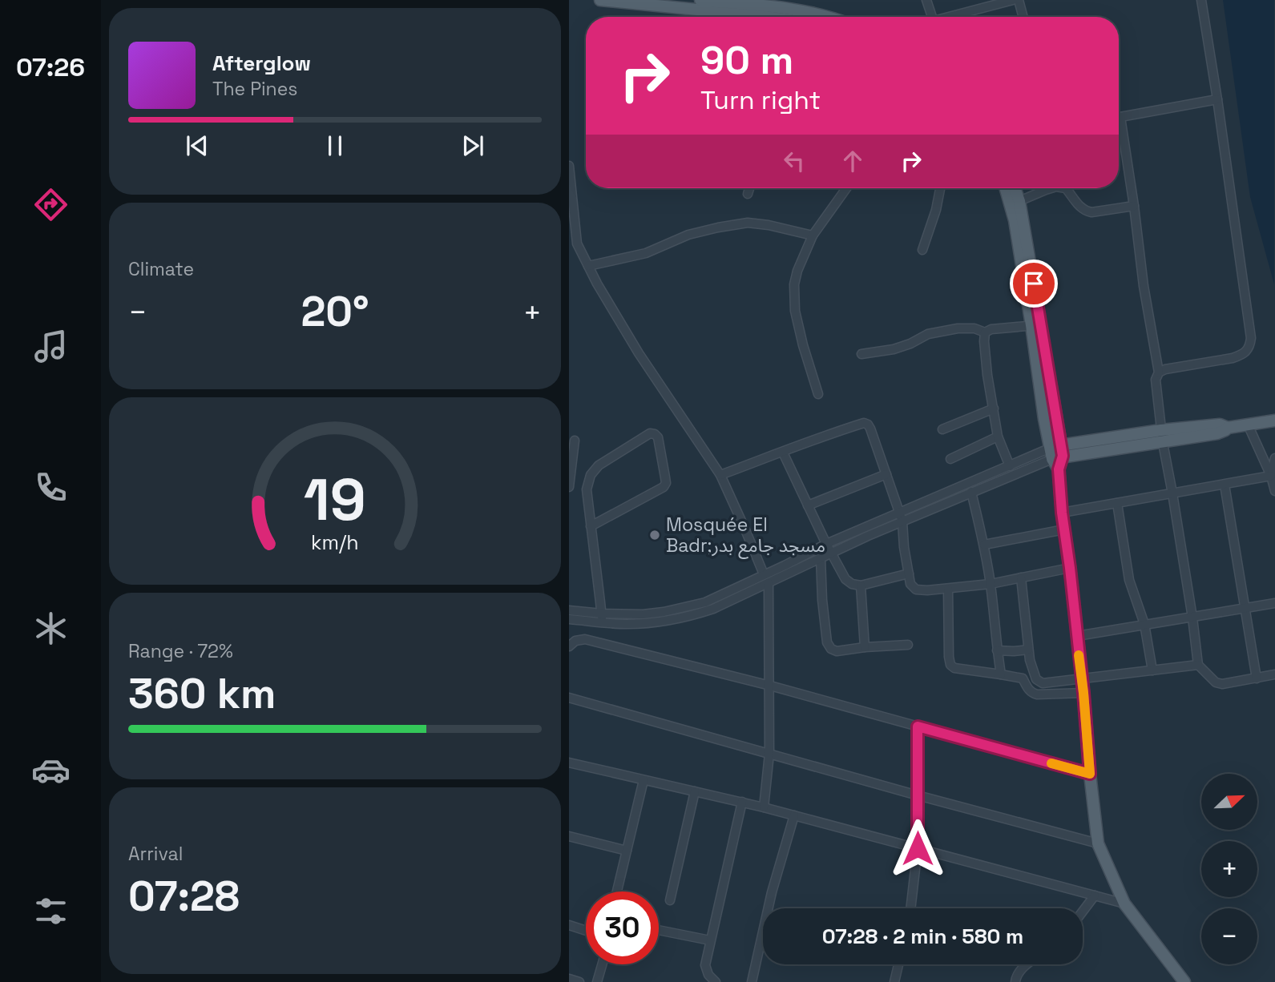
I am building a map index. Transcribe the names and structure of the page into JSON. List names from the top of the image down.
{
  "places": ["Mosquée El Badr;مسجد جامع بدر"],
  "north": "top right",
  "page": {
    "tabs": "07:26",
    "turn": ["90 m", "Turn right"],
    "song": ["Afterglow", "The Pines"],
    "tile": [
      "Climate",
      ["Range · 72%", "360 km"],
      ["Arrival", "07:28"]
    ],
    "heat": ["−", "20°", "+"],
    "map_buttons": ["+", "−"],
    "limit": "30",
    "trip": "07:28 · 2 min · 580 m",
    "gauge": ["19", "km/h"]
  }
}
